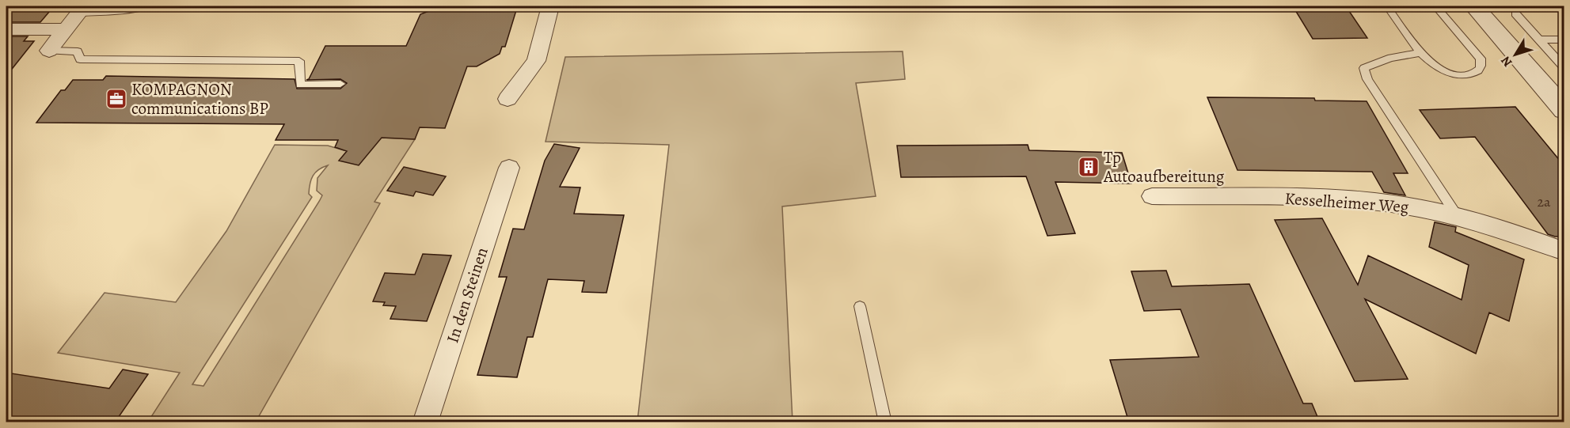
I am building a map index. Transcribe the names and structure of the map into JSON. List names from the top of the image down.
{
  "streets": {
    "street": ["Kesselheimer Weg", "In den Steinen"]
  },
  "places": {
    "office": ["KOMPAGNON communications BP"],
    "building": ["Tp Autoaufbereitung"]
  },
  "house_numbers": ["2a"],
  "north": "bottom left"
}
